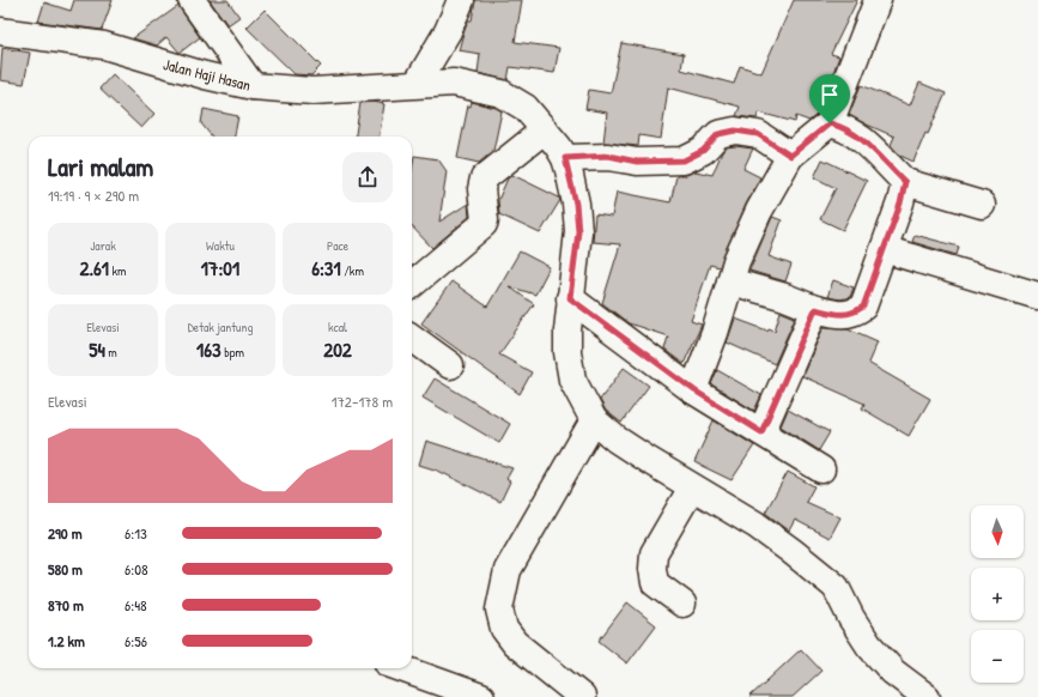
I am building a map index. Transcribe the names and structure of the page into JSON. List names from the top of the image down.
{
  "streets": {
    "street": ["Jalan Haji Hasan"]
  },
  "north": "bottom",
  "page": {
    "heading": ["Lari malam", "19:19 · 9 × 290 m"],
    "stats": [
      ["Jarak", "2.61 km"],
      ["Waktu", "17:01"],
      ["Pace", "6:31 /km"],
      ["Elevasi", "54 m"],
      ["Detak jantung", "163 bpm"],
      ["kcal", "202"]
    ],
    "chart": ["Elevasi", "172–178 m"],
    "map_buttons": ["+", "−"],
    "list": [
      {
        "name": "290 m",
        "note": "6:13"
      },
      {
        "name": "580 m",
        "note": "6:08"
      },
      {
        "name": "870 m",
        "note": "6:48"
      },
      {
        "name": "1.2 km",
        "note": "6:56"
      }
    ]
  }
}
